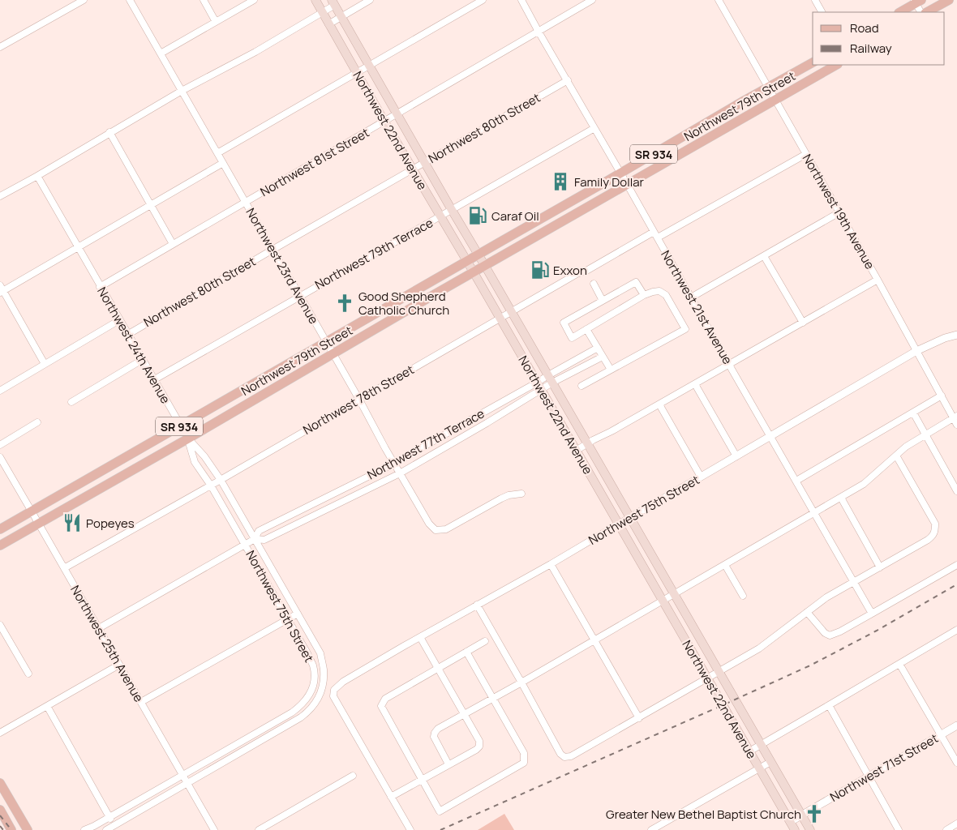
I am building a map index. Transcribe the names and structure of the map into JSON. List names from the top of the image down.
{
  "streets": {
    "main road": ["Northwest 79th Street", "Northwest 22nd Avenue", "SR 934"],
    "street": [
      "Northwest 80th Street",
      "Northwest 81st Street",
      "Northwest 19th Avenue",
      "Northwest 79th Terrace",
      "Northwest 23rd Avenue",
      "Northwest 21st Avenue",
      "Northwest 24th Avenue",
      "Northwest 78th Street",
      "Northwest 77th Terrace",
      "Northwest 75th Street",
      "Northwest 25th Avenue",
      "Northwest 71st Street"
    ]
  },
  "crossings": [
    ["Northwest 79th Street", "Northwest 22nd Avenue"],
    ["Northwest 79th Street", "Northwest 19th Avenue"],
    ["Northwest 79th Street", "Northwest 23rd Avenue"],
    ["Northwest 79th Street", "Northwest 21st Avenue"],
    ["Northwest 79th Street", "Northwest 24th Avenue"],
    ["Northwest 79th Street", "Northwest 75th Street"],
    ["Northwest 79th Street", "Northwest 25th Avenue"],
    ["Northwest 80th Street", "Northwest 22nd Avenue"],
    ["Northwest 80th Street", "Northwest 23rd Avenue"],
    ["Northwest 80th Street", "Northwest 21st Avenue"],
    ["Northwest 80th Street", "Northwest 24th Avenue"],
    ["Northwest 22nd Avenue", "Northwest 81st Street"],
    ["Northwest 22nd Avenue", "Northwest 79th Terrace"],
    ["Northwest 22nd Avenue", "Northwest 78th Street"],
    ["Northwest 22nd Avenue", "Northwest 77th Terrace"],
    ["Northwest 22nd Avenue", "Northwest 75th Street"],
    ["Northwest 22nd Avenue", "Northwest 71st Street"],
    ["Northwest 81st Street", "Northwest 23rd Avenue"],
    ["Northwest 81st Street", "Northwest 21st Avenue"],
    ["Northwest 81st Street", "Northwest 24th Avenue"],
    ["Northwest 19th Avenue", "Northwest 78th Street"],
    ["Northwest 19th Avenue", "Northwest 75th Street"],
    ["Northwest 79th Terrace", "Northwest 23rd Avenue"],
    ["Northwest 79th Terrace", "Northwest 21st Avenue"],
    ["Northwest 79th Terrace", "Northwest 24th Avenue"],
    ["Northwest 23rd Avenue", "Northwest 78th Street"],
    ["Northwest 23rd Avenue", "Northwest 77th Terrace"],
    ["Northwest 21st Avenue", "Northwest 78th Street"],
    ["Northwest 21st Avenue", "Northwest 75th Street"],
    ["Northwest 24th Avenue", "Northwest 78th Street"],
    ["Northwest 24th Avenue", "Northwest 77th Terrace"],
    ["Northwest 24th Avenue", "Northwest 75th Street"],
    ["Northwest 78th Street", "Northwest 75th Street"],
    ["Northwest 78th Street", "Northwest 25th Avenue"],
    ["Northwest 77th Terrace", "Northwest 75th Street"],
    ["Northwest 77th Terrace", "Northwest 25th Avenue"],
    ["Northwest 75th Street", "Northwest 25th Avenue"]
  ],
  "places": {
    "building": ["Family Dollar"],
    "fuel station": ["Caraf Oil", "Exxon"],
    "church": ["Good Shepherd Catholic Church", "Greater New Bethel Baptist Church"],
    "restaurant": ["Popeyes"]
  },
  "legend": ["Road", "Railway"]
}
